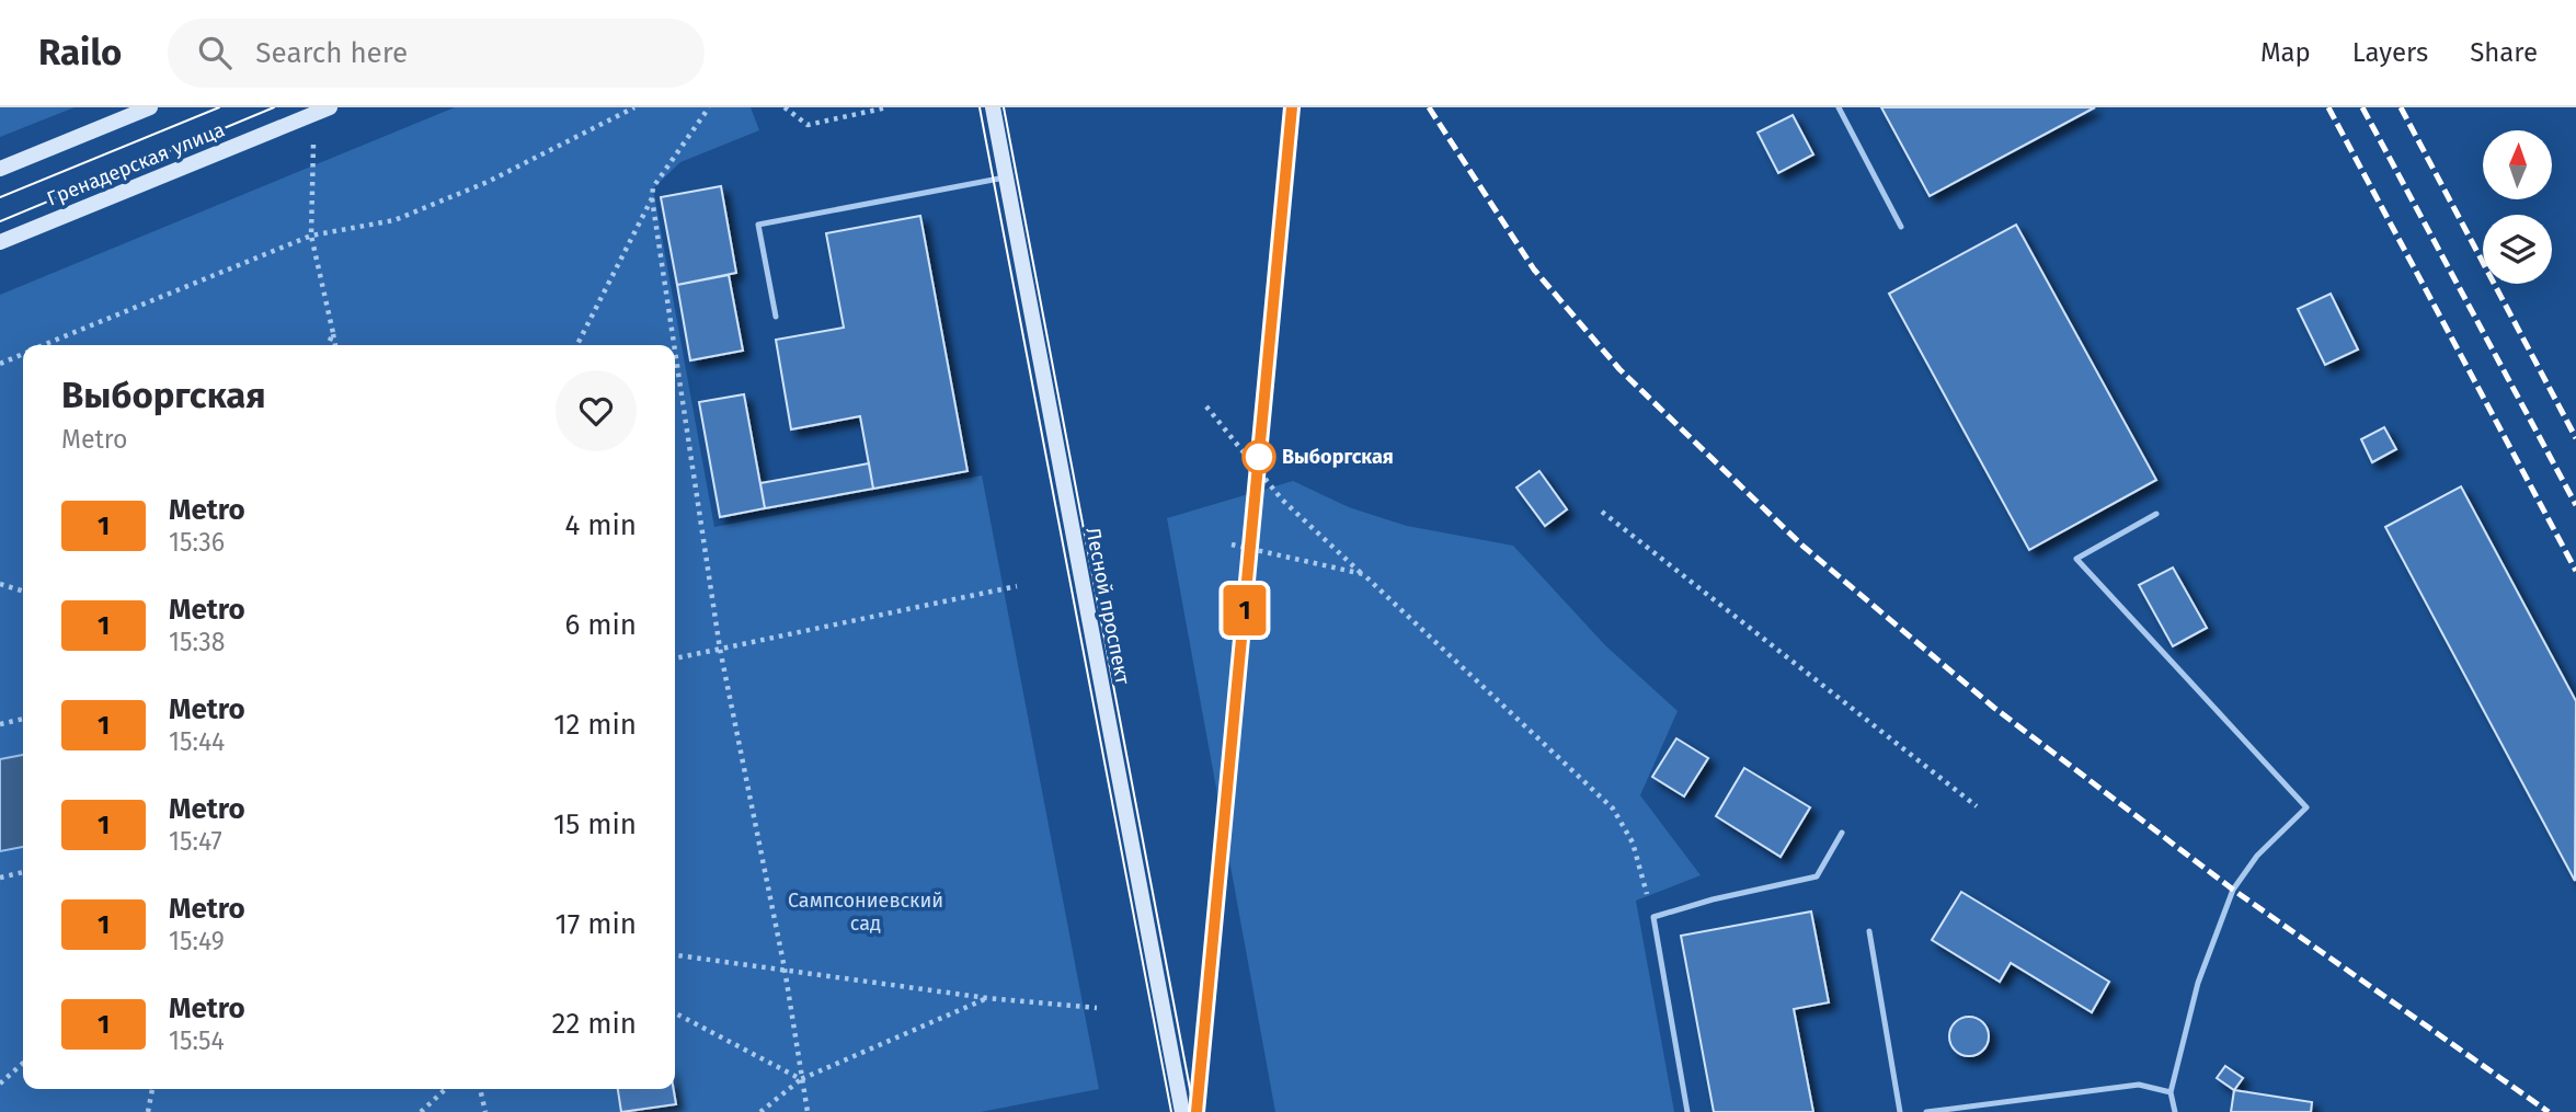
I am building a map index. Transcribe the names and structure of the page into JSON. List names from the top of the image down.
{
  "streets": {
    "main road": ["Гренадерская улица", "Лесной проспект"]
  },
  "parks": ["Сампсониевский сад"],
  "places": ["Выборгская"],
  "lines": ["metro line 1"],
  "north": "top",
  "page": {
    "header": "Railo",
    "search": "Search here",
    "nav": ["Map", "Layers", "Share"],
    "on_map": "1",
    "heading": ["Выборгская", "Metro"],
    "list": [
      {
        "mark": "1",
        "name": "Metro",
        "note": "15:36",
        "value": "4 min"
      },
      {
        "mark": "1",
        "name": "Metro",
        "note": "15:38",
        "value": "6 min"
      },
      {
        "mark": "1",
        "name": "Metro",
        "note": "15:44",
        "value": "12 min"
      },
      {
        "mark": "1",
        "name": "Metro",
        "note": "15:47",
        "value": "15 min"
      },
      {
        "mark": "1",
        "name": "Metro",
        "note": "15:49",
        "value": "17 min"
      },
      {
        "mark": "1",
        "name": "Metro",
        "note": "15:54",
        "value": "22 min"
      }
    ]
  }
}
